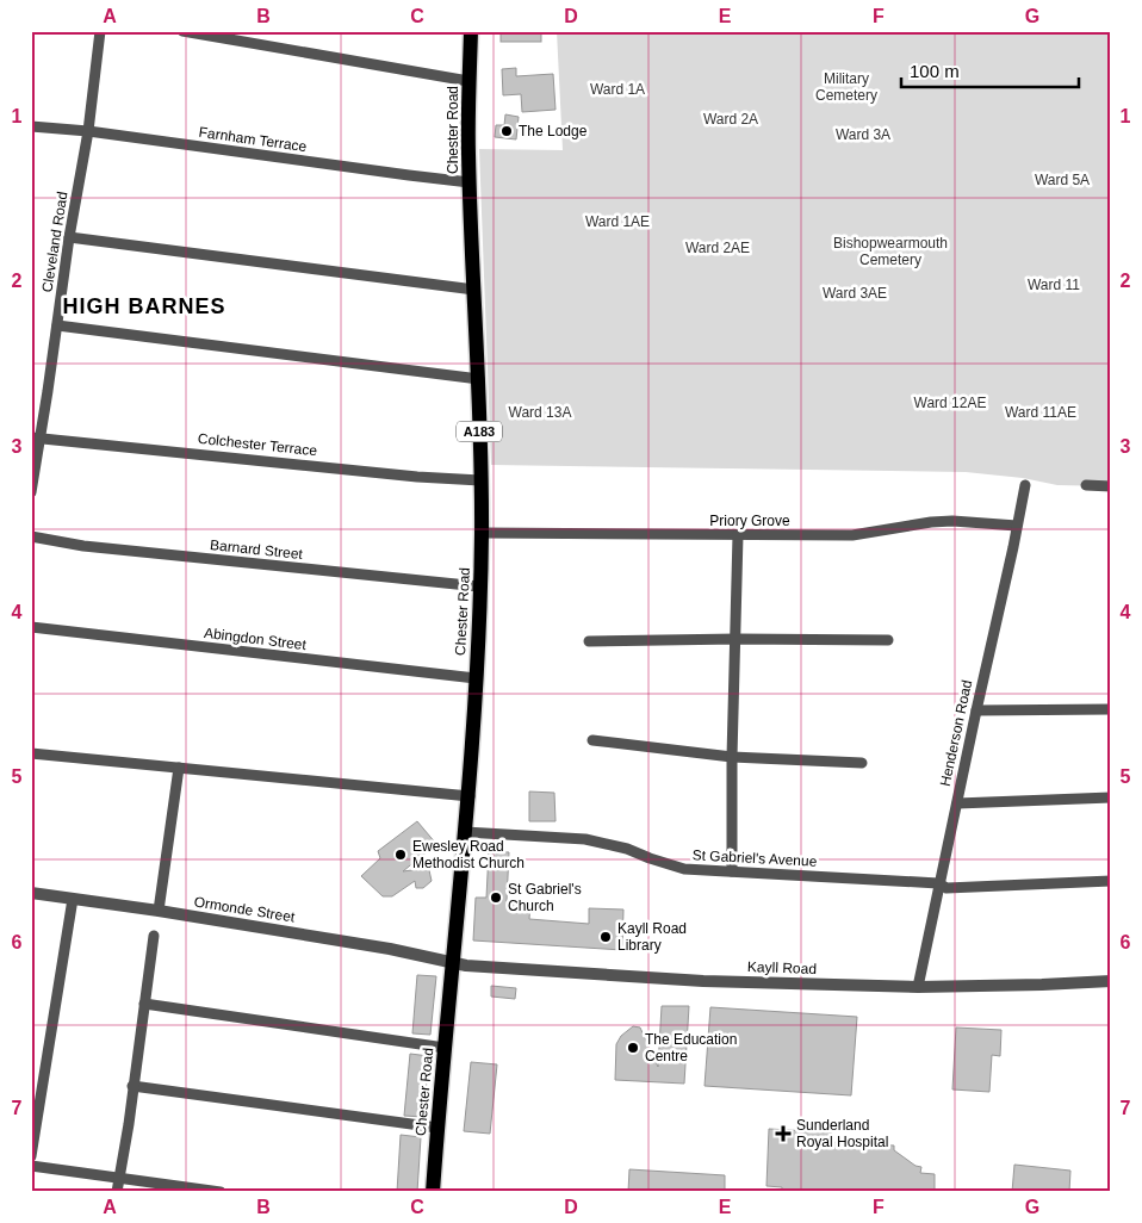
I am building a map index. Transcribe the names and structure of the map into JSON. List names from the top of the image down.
{
  "streets": {
    "main road": ["Chester Road", "A183"],
    "street": [
      "Farnham Terrace",
      "Cleveland Road",
      "Colchester Terrace",
      "Priory Grove",
      "Barnard Street",
      "Abingdon Street",
      "Henderson Road",
      "St Gabriel's Avenue",
      "Ormonde Street",
      "Kayll Road"
    ]
  },
  "crossings": [
    ["Chester Road", "Farnham Terrace"],
    ["Chester Road", "Colchester Terrace"],
    ["Chester Road", "Priory Grove"],
    ["Chester Road", "Barnard Street"],
    ["Chester Road", "Abingdon Street"],
    ["Chester Road", "St Gabriel's Avenue"],
    ["Chester Road", "Ormonde Street"],
    ["Chester Road", "Kayll Road"],
    ["Farnham Terrace", "Cleveland Road"],
    ["Cleveland Road", "Colchester Terrace"],
    ["Priory Grove", "Henderson Road"],
    ["Henderson Road", "St Gabriel's Avenue"],
    ["Henderson Road", "Kayll Road"],
    ["Ormonde Street", "Kayll Road"]
  ],
  "districts": ["HIGH BARNES"],
  "parks": [
    "Military Cemetery",
    "Ward 1A",
    "Ward 2A",
    "Ward 3A",
    "Ward 5A",
    "Ward 1AE",
    "Bishopwearmouth Cemetery",
    "Ward 2AE",
    "Ward 11",
    "Ward 3AE",
    "Ward 12AE",
    "Ward 13A",
    "Ward 11AE"
  ],
  "places": {
    "other": [
      "The Lodge",
      "Ewesley Road Methodist Church",
      "St Gabriel's Church",
      "Kayll Road Library",
      "The Education Centre"
    ],
    "health": ["Sunderland Royal Hospital"]
  },
  "scale_bar": "100 m",
  "grid": {
    "columns": [
      "A",
      "B",
      "C",
      "D",
      "E",
      "F",
      "G"
    ],
    "rows": [
      "1",
      "2",
      "3",
      "4",
      "5",
      "6",
      "7"
    ]
  }
}
